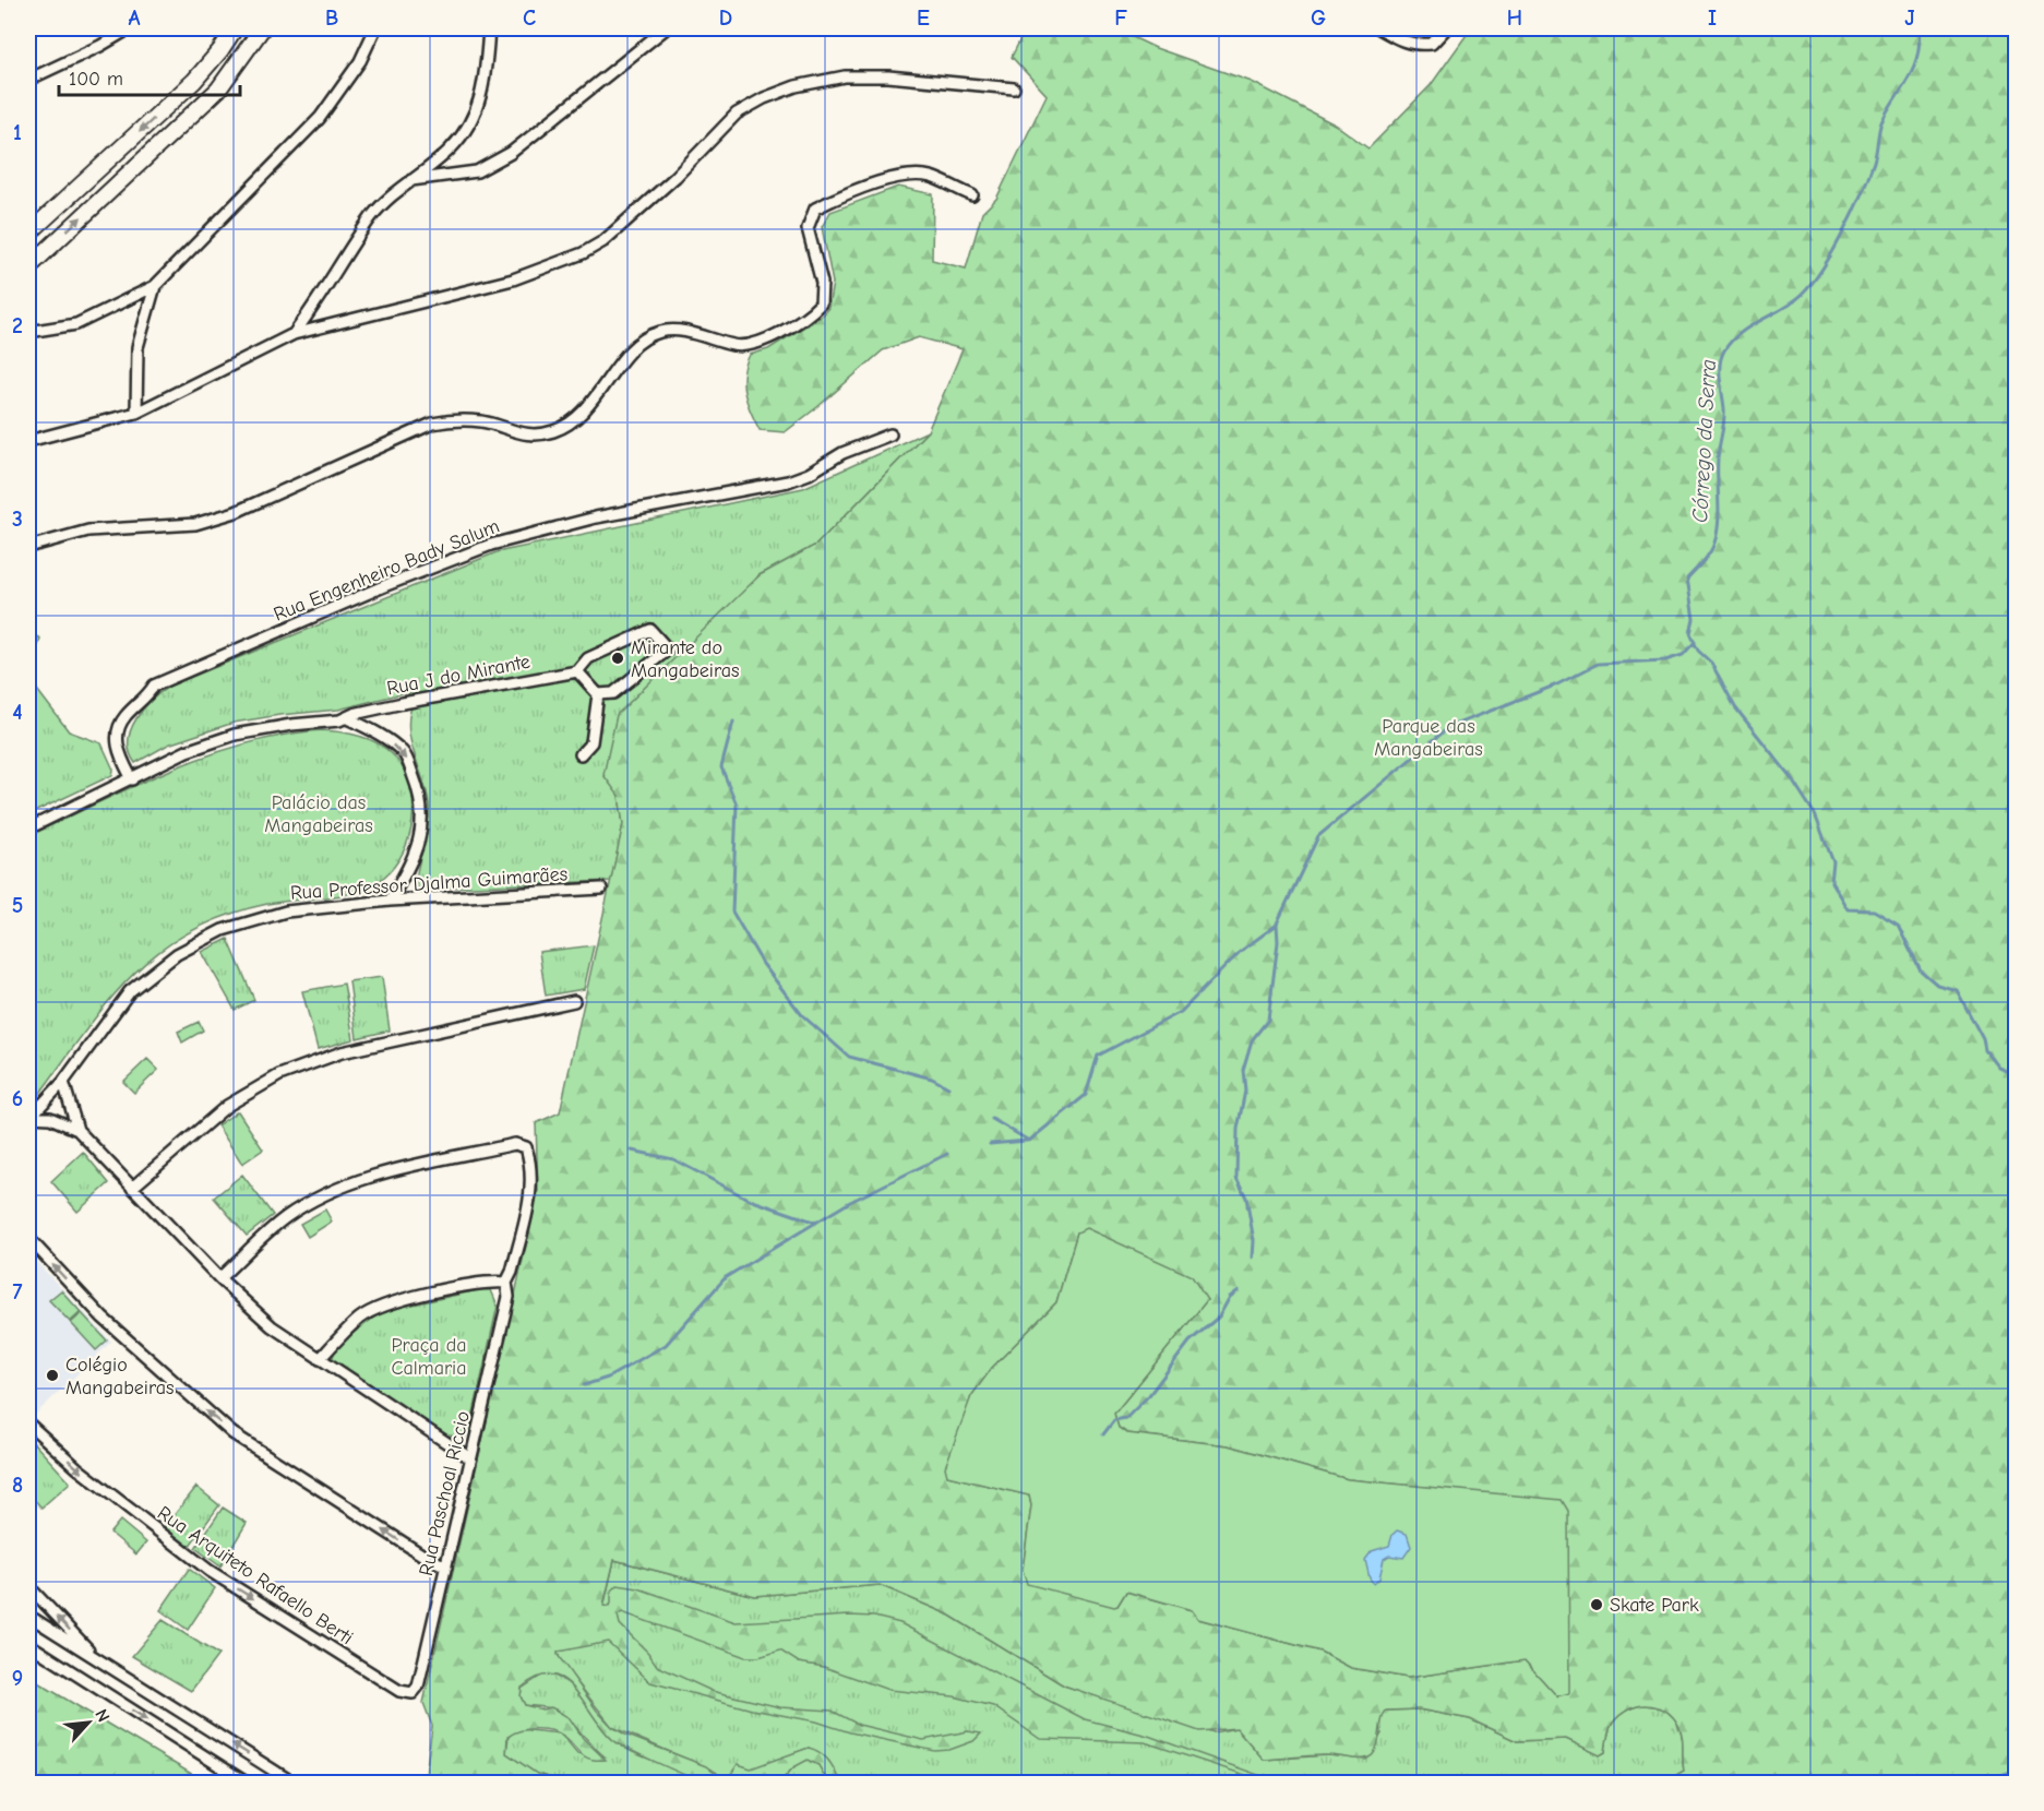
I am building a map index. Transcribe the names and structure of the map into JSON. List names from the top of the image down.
{
  "streets": {
    "street": [
      "Rua Engenheiro Bady Salum",
      "Rua J do Mirante",
      "Rua Professor Djalma Guimarães",
      "Rua Paschoal Riccio",
      "Rua Arquiteto Rafaello Berti"
    ]
  },
  "crossings": [
    ["Rua Engenheiro Bady Salum", "Rua J do Mirante"],
    ["Rua Paschoal Riccio", "Rua Arquiteto Rafaello Berti"]
  ],
  "one_way": ["Rua Arquiteto Rafaello Berti"],
  "water": ["Córrego da Serra"],
  "parks": ["Parque das Mangabeiras", "Palácio das Mangabeiras", "Praça da Calmaria"],
  "places": ["Mirante do Mangabeiras", "Colégio Mangabeiras", "Skate Park"],
  "scale_bar": "100 m",
  "north": "top right",
  "grid": {
    "columns": [
      "A",
      "B",
      "C",
      "D",
      "E",
      "F",
      "G",
      "H",
      "I",
      "J"
    ],
    "rows": [
      "1",
      "2",
      "3",
      "4",
      "5",
      "6",
      "7",
      "8",
      "9"
    ]
  }
}
